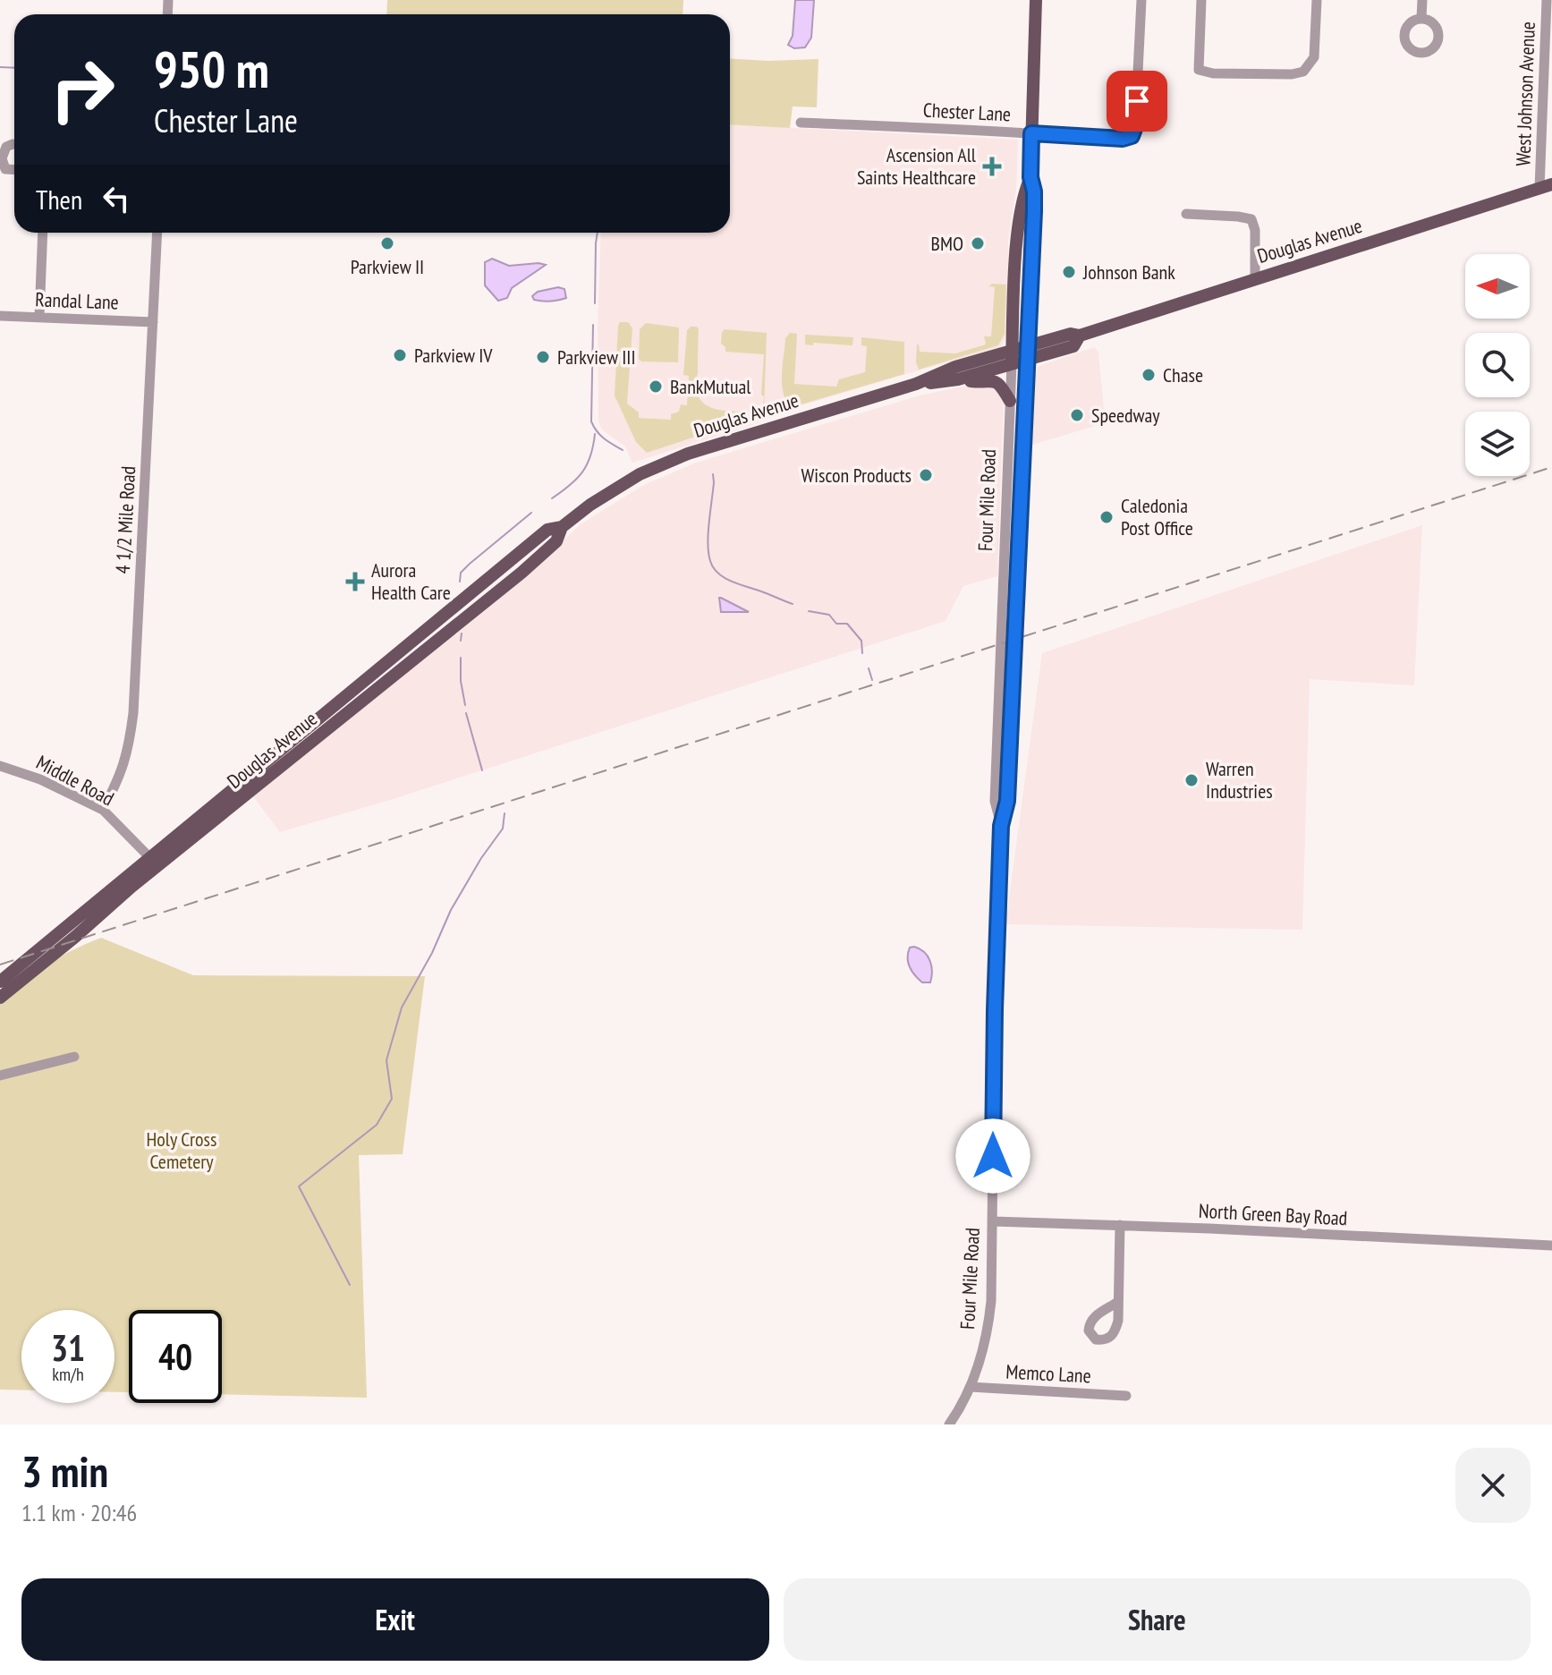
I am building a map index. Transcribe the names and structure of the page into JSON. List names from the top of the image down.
{
  "streets": {
    "main road": ["Douglas Avenue", "Four Mile Road"],
    "street": [
      "West Johnson Avenue",
      "Chester Lane",
      "Randal Lane",
      "4 1/2 Mile Road",
      "Middle Road",
      "North Green Bay Road",
      "Memco Lane"
    ]
  },
  "crossings": [
    ["West Johnson Avenue", "Douglas Avenue"],
    ["Chester Lane", "Four Mile Road"],
    ["Douglas Avenue", "Four Mile Road"],
    ["Douglas Avenue", "Middle Road"],
    ["Randal Lane", "4 1/2 Mile Road"],
    ["Four Mile Road", "North Green Bay Road"],
    ["Four Mile Road", "Memco Lane"],
    ["4 1/2 Mile Road", "Middle Road"]
  ],
  "parks": ["Holy Cross Cemetery"],
  "places": {
    "health": ["Ascension All Saints Healthcare", "Aurora Health Care"],
    "other": [
      "Parkview II",
      "BMO",
      "Johnson Bank",
      "Parkview IV",
      "Parkview III",
      "Chase",
      "BankMutual",
      "Speedway",
      "Wiscon Products",
      "Caledonia Post Office",
      "Warren Industries"
    ]
  },
  "north": "left",
  "page": {
    "turn": ["950 m", "Chester Lane"],
    "then": "Then",
    "speed": "31 km/h",
    "limit": "40",
    "heading": ["3 min", "1.1 km · 20:46"],
    "buttons": ["Exit", "Share"]
  }
}
